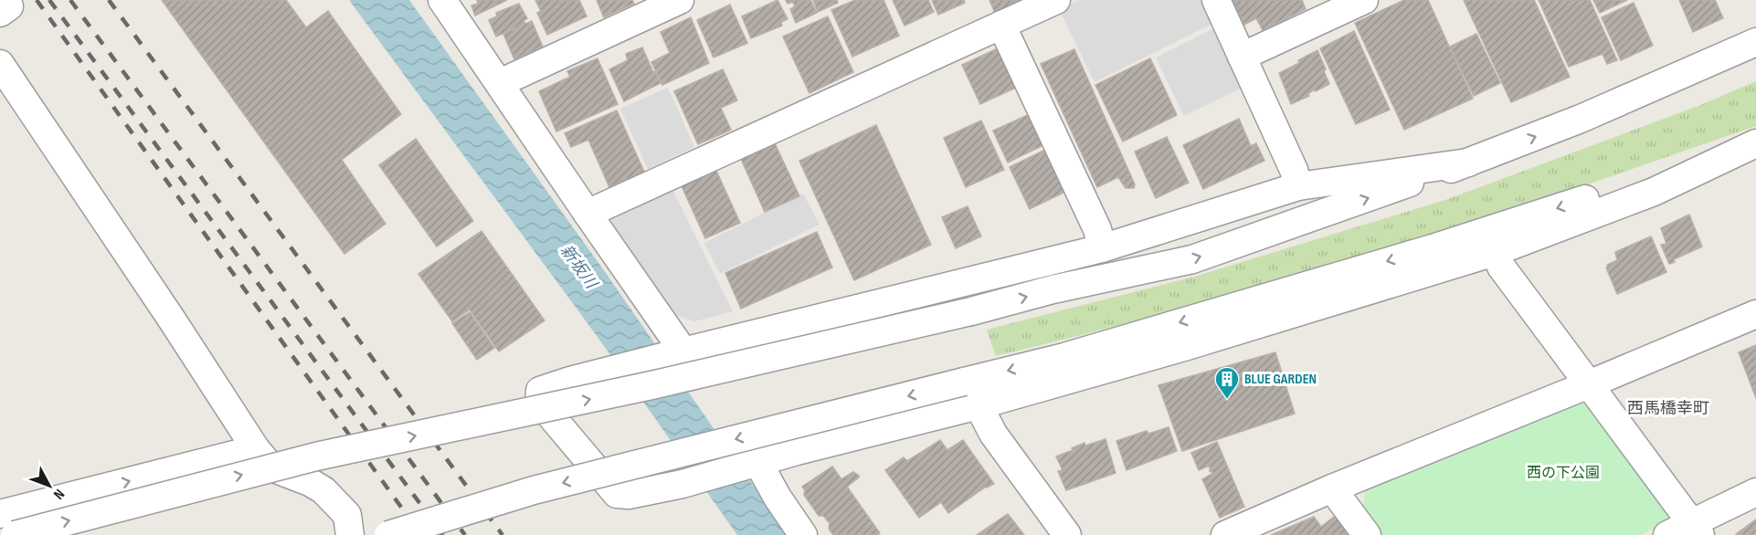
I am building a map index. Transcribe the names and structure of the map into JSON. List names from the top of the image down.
{
  "districts": ["西馬橋幸町"],
  "water": ["新坂川"],
  "parks": ["西の下公園"],
  "places": {
    "building": ["BLUE GARDEN"]
  },
  "north": "bottom right"
}
